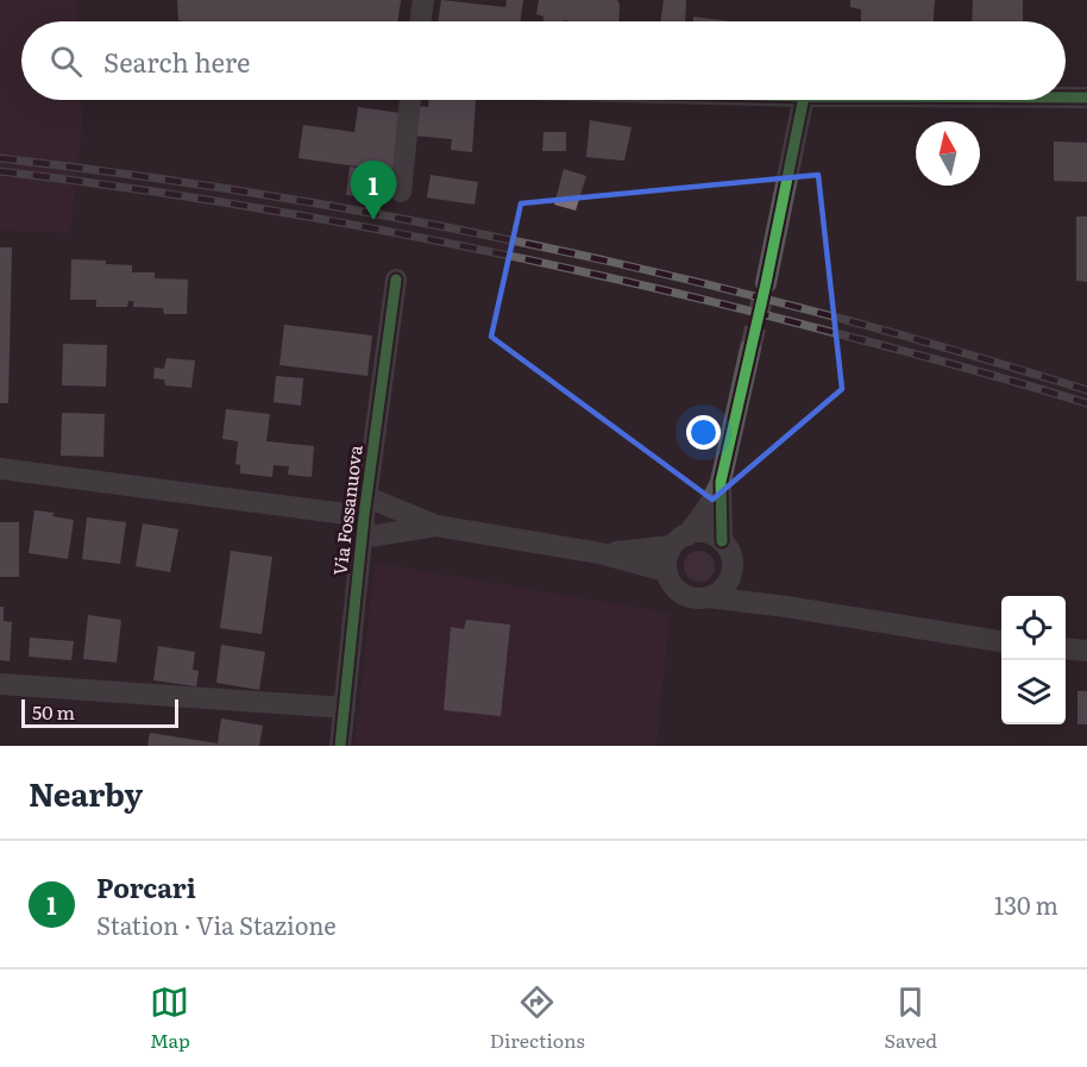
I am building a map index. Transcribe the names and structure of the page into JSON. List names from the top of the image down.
{
  "streets": {
    "street": ["Via Fossanuova"]
  },
  "scale_bar": "50 m",
  "north": "top",
  "page": {
    "search": "Search here",
    "pins": "1",
    "scale": "50 m",
    "heading": "Nearby",
    "list": [
      {
        "mark": "1",
        "name": "Porcari",
        "note": "Station · Via Stazione",
        "value": "130 m"
      }
    ],
    "nav": ["Map", "Directions", "Saved"]
  }
}
